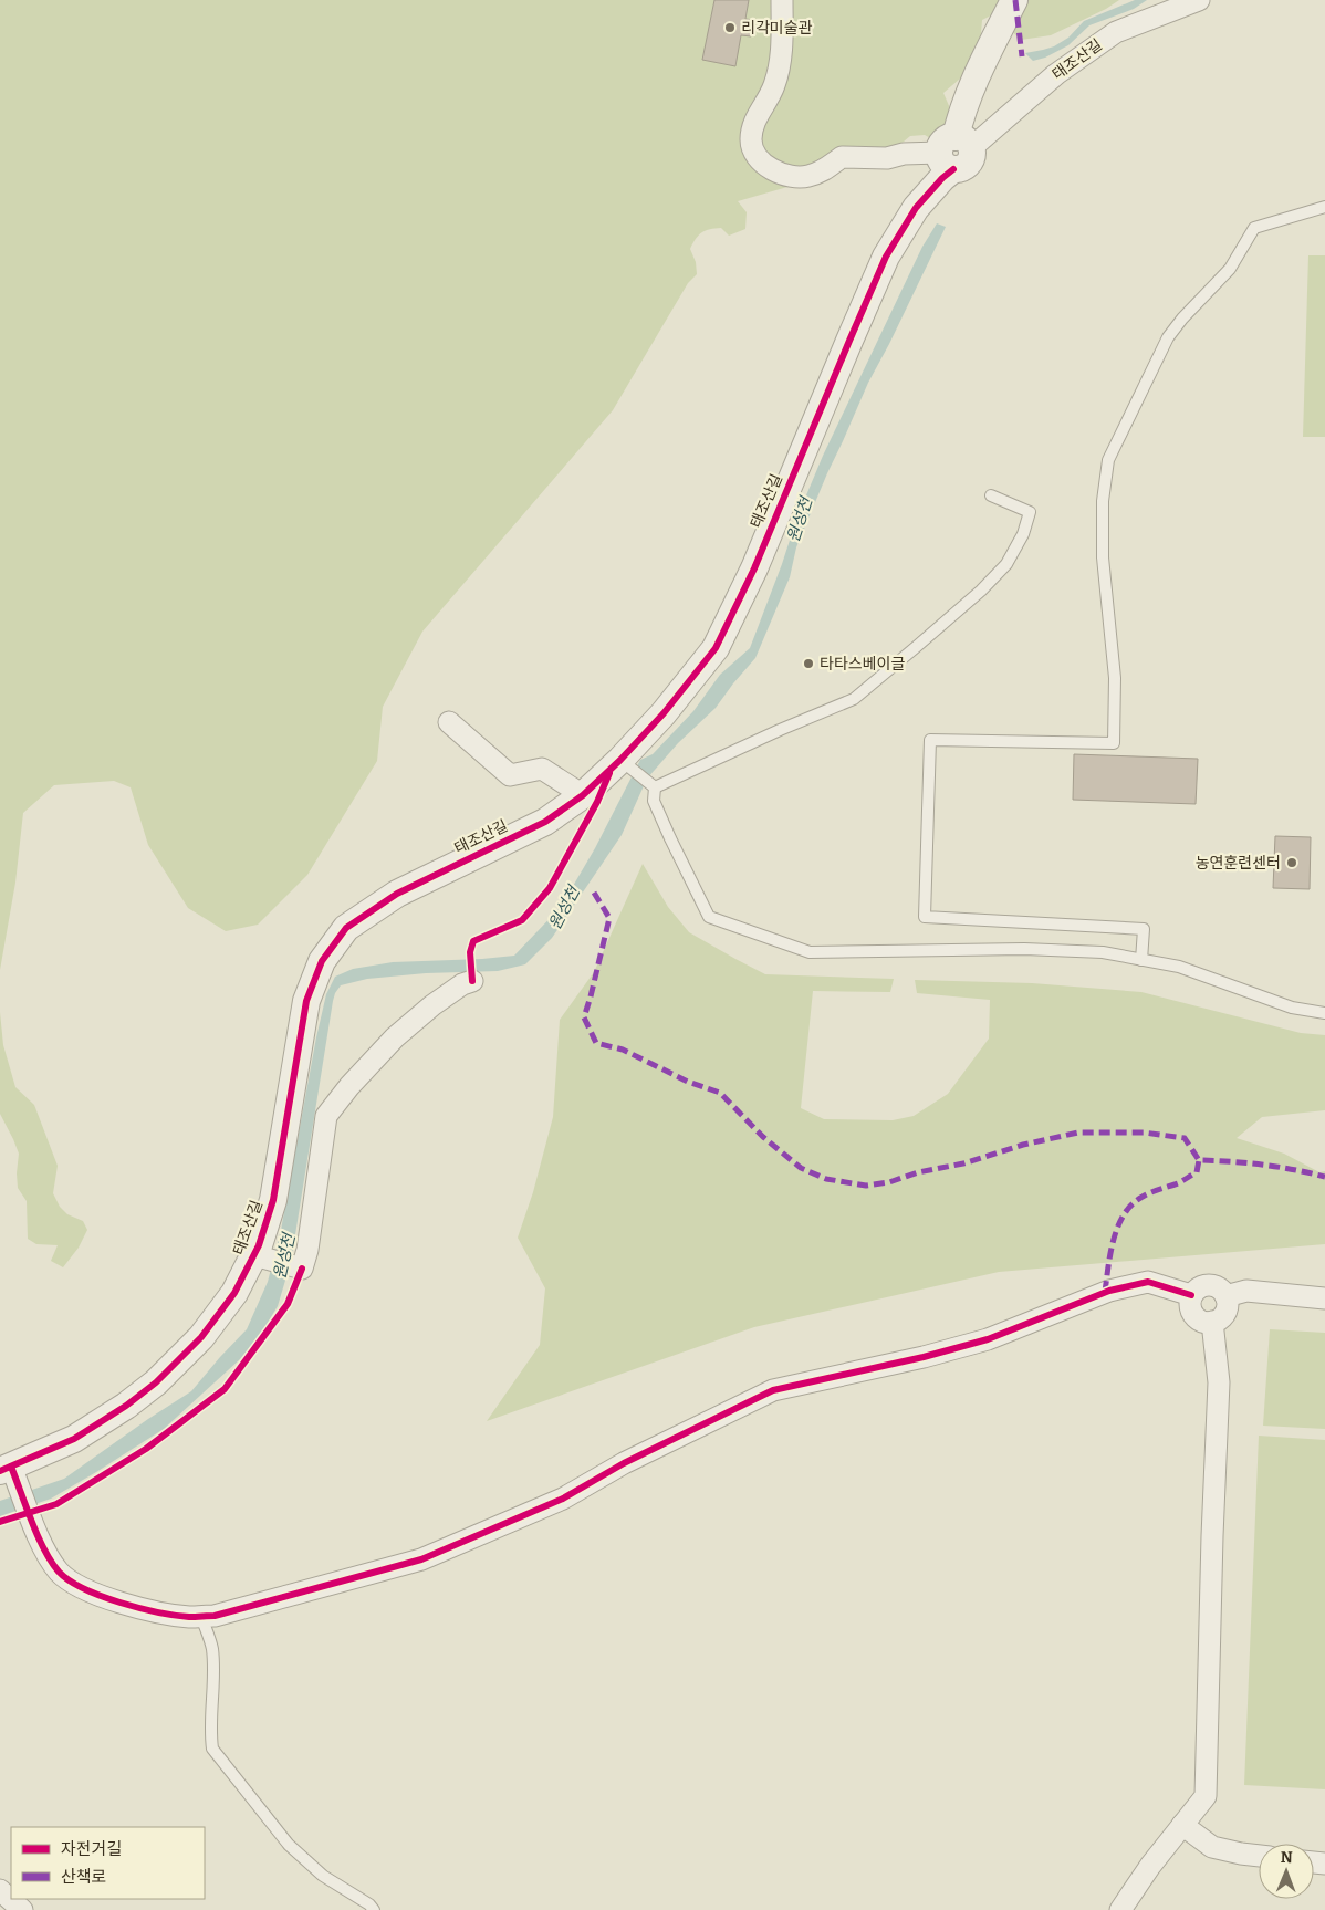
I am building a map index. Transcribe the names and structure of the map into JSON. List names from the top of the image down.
{
  "streets": {
    "street": ["태조산길"]
  },
  "water": ["원성천"],
  "places": ["리각미술관", "타타스베이글", "농연훈련센터"],
  "legend": ["자전거길", "산책로"],
  "north": "top"
}
